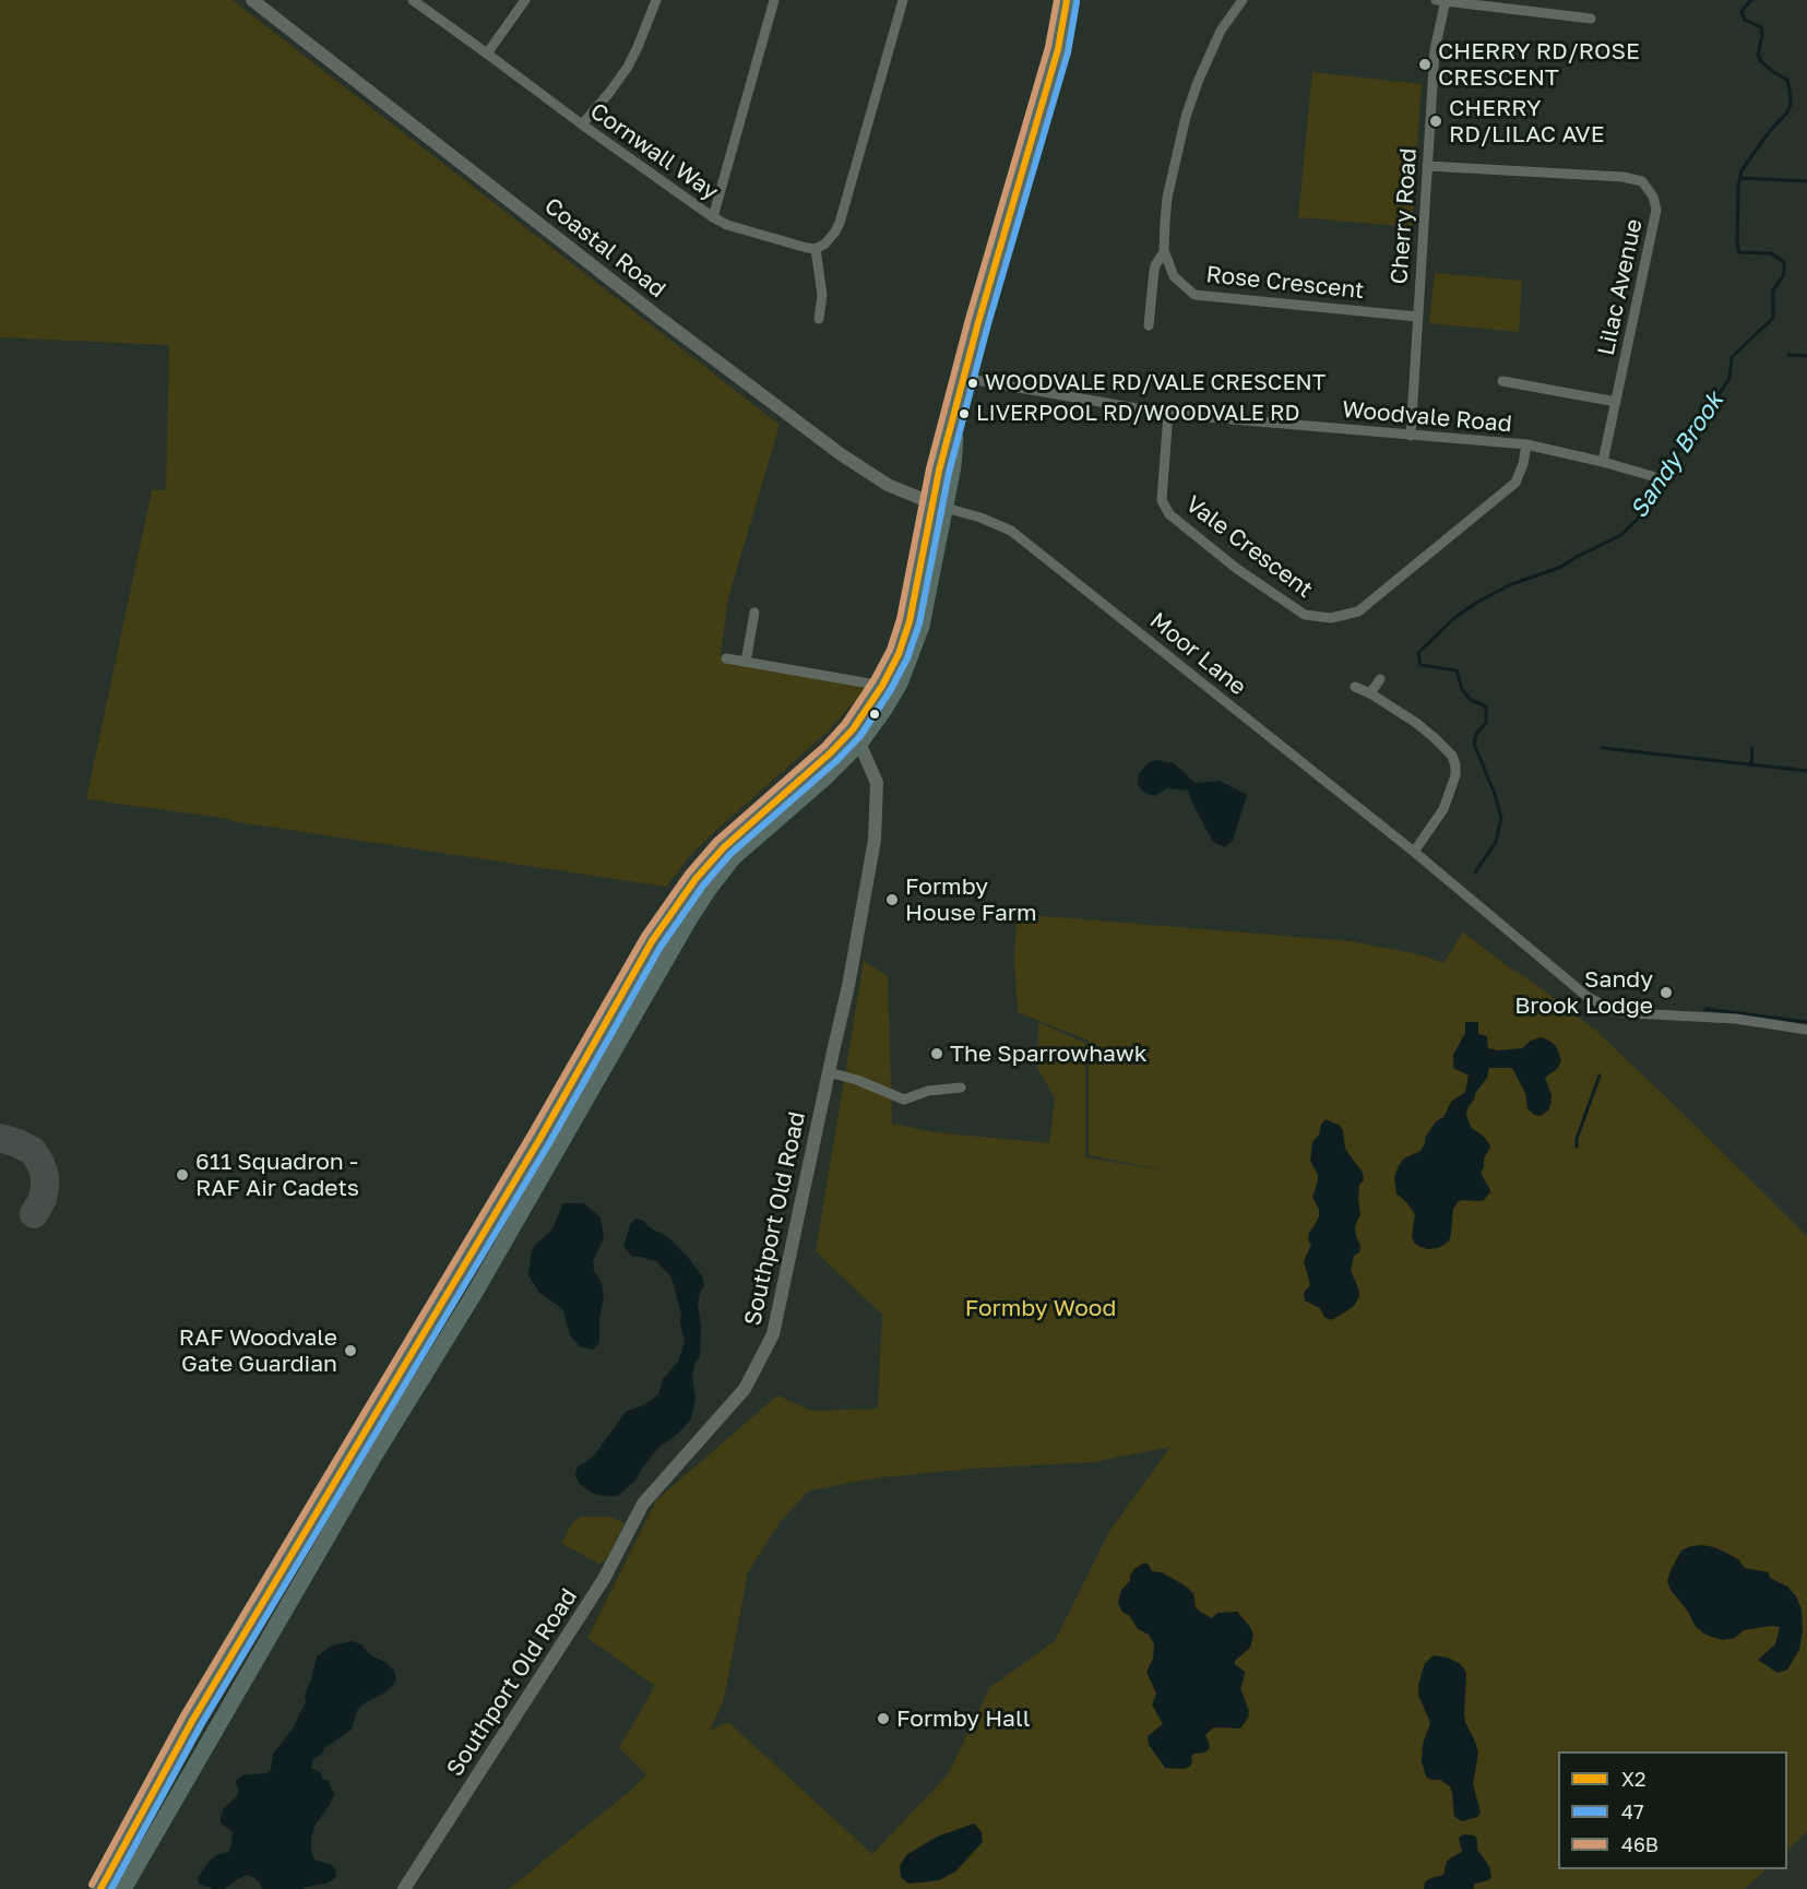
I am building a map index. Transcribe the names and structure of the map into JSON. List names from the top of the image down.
{
  "streets": {
    "street": [
      "Cornwall Way",
      "Cherry Road",
      "Coastal Road",
      "Rose Crescent",
      "Lilac Avenue",
      "Woodvale Road",
      "Vale Crescent",
      "Moor Lane",
      "Southport Old Road"
    ]
  },
  "crossings": [
    ["Cherry Road", "Rose Crescent"],
    ["Cherry Road", "Lilac Avenue"],
    ["Cherry Road", "Woodvale Road"],
    ["Coastal Road", "Moor Lane"],
    ["Lilac Avenue", "Woodvale Road"],
    ["Woodvale Road", "Vale Crescent"]
  ],
  "water": ["Sandy Brook"],
  "parks": ["Formby Wood"],
  "places": [
    "CHERRY RD/ROSE CRESCENT",
    "CHERRY RD/LILAC AVE",
    "WOODVALE RD/VALE CRESCENT",
    "LIVERPOOL RD/WOODVALE RD",
    "Formby House Farm",
    "Sandy Brook Lodge",
    "The Sparrowhawk",
    "611 Squadron - RAF Air Cadets",
    "RAF Woodvale Gate Guardian",
    "Formby Hall"
  ],
  "lines": ["transit line X2", "transit line 46B", "transit line 47"],
  "legend": ["X2", "47", "46B"]
}
